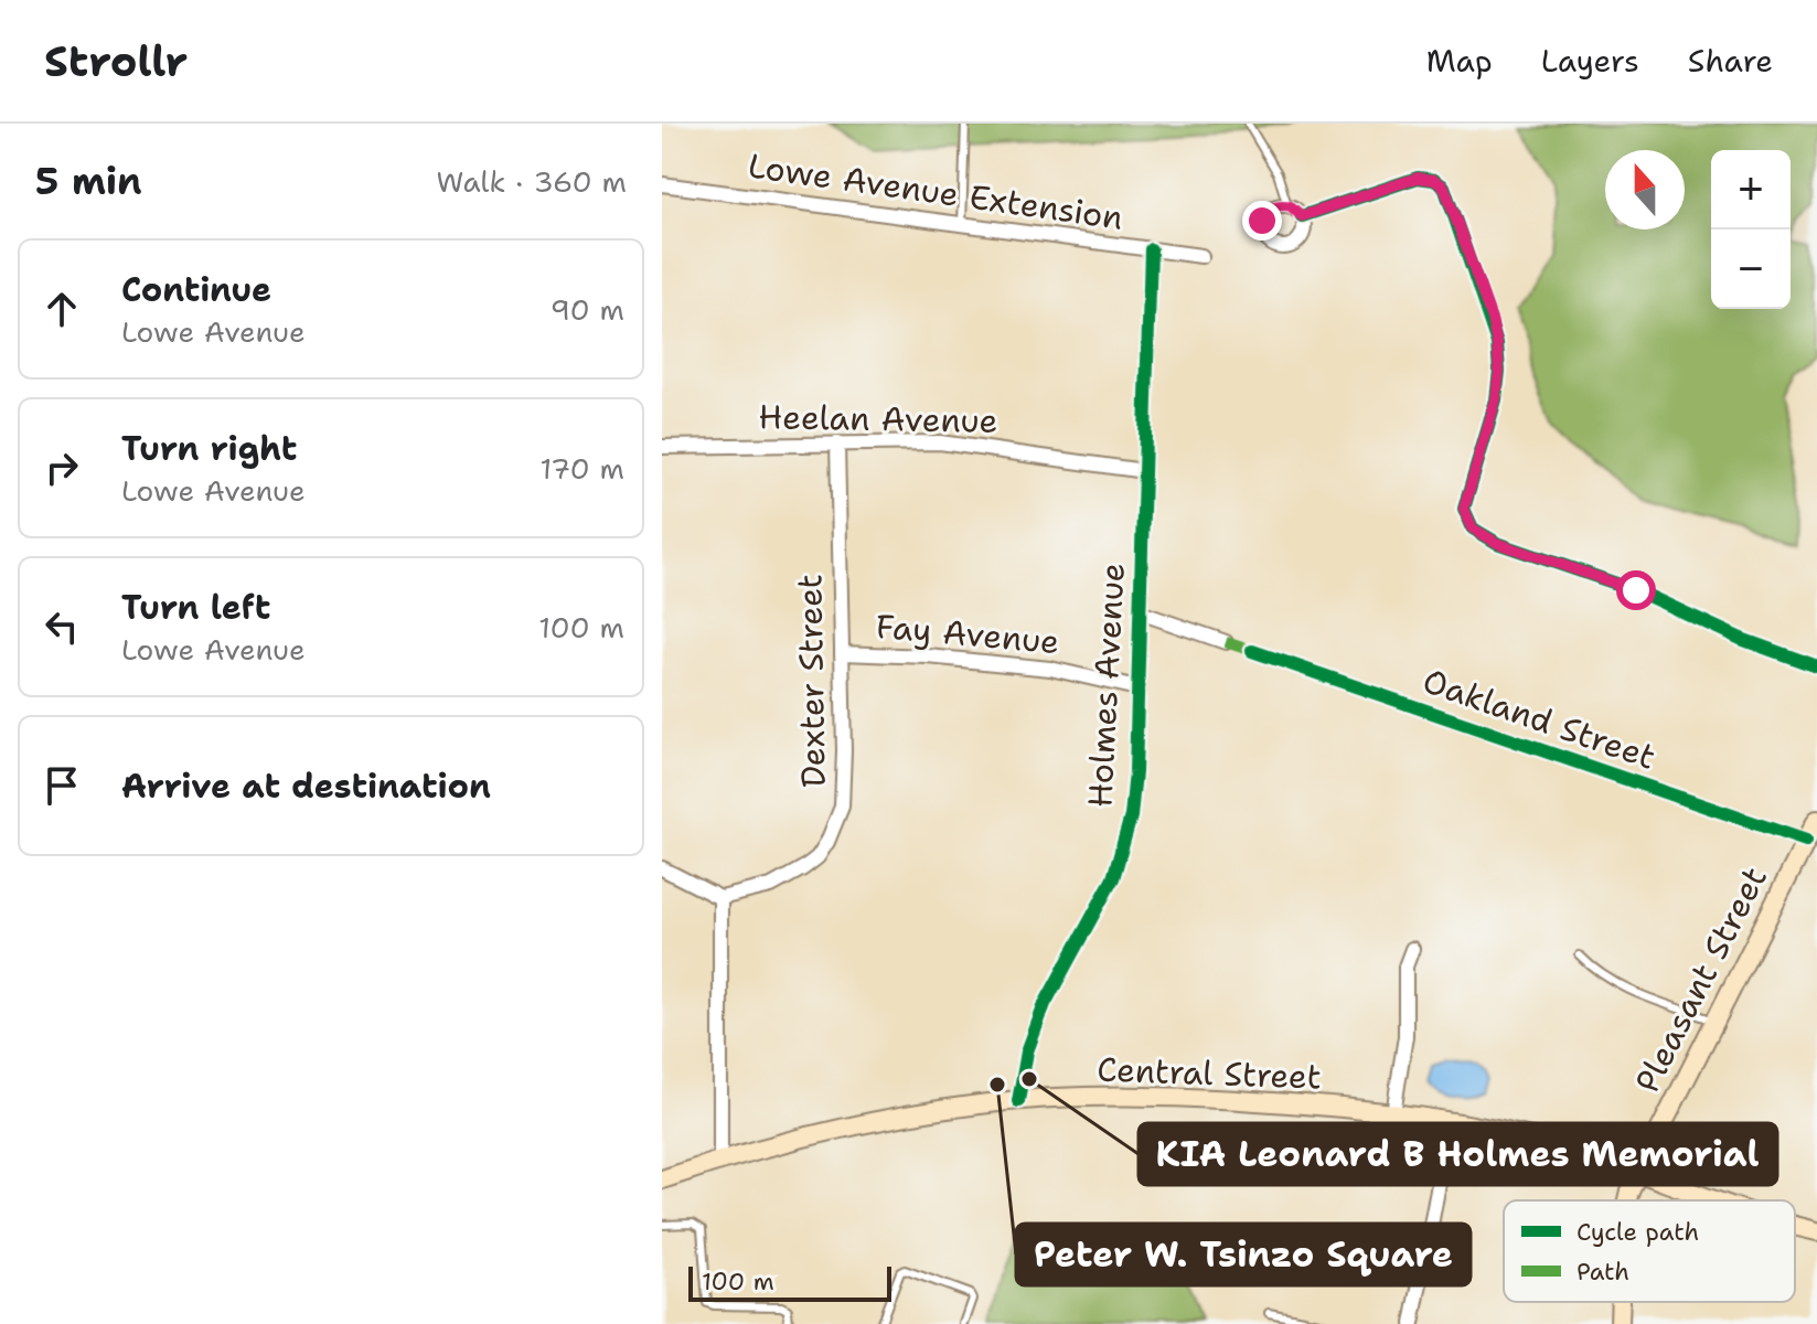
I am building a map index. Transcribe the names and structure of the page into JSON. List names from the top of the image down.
{
  "streets": {
    "main road": ["Pleasant Street", "Central Street"],
    "street": [
      "Lowe Avenue Extension",
      "Heelan Avenue",
      "Fay Avenue",
      "Dexter Street",
      "Holmes Avenue",
      "Oakland Street"
    ]
  },
  "crossings": [
    ["Lowe Avenue Extension", "Holmes Avenue"],
    ["Heelan Avenue", "Dexter Street"],
    ["Heelan Avenue", "Holmes Avenue"],
    ["Fay Avenue", "Dexter Street"],
    ["Fay Avenue", "Holmes Avenue"],
    ["Holmes Avenue", "Central Street"],
    ["Oakland Street", "Pleasant Street"],
    ["Pleasant Street", "Central Street"]
  ],
  "places": ["KIA Leonard B Holmes Memorial", "Peter W. Tsinzo Square"],
  "legend": ["Cycle path", "Path"],
  "scale_bar": "100 m",
  "north": "top",
  "page": {
    "header": "Strollr",
    "nav": ["Map", "Layers", "Share"],
    "heading": ["5 min", "Walk · 360 m"],
    "map_buttons": ["+", "−"],
    "list": [
      ["Continue", "Lowe Avenue", "90 m"],
      ["Turn right", "Lowe Avenue", "170 m"],
      ["Turn left", "Lowe Avenue", "100 m"],
      "Arrive at destination"
    ],
    "scale": "100 m"
  }
}
